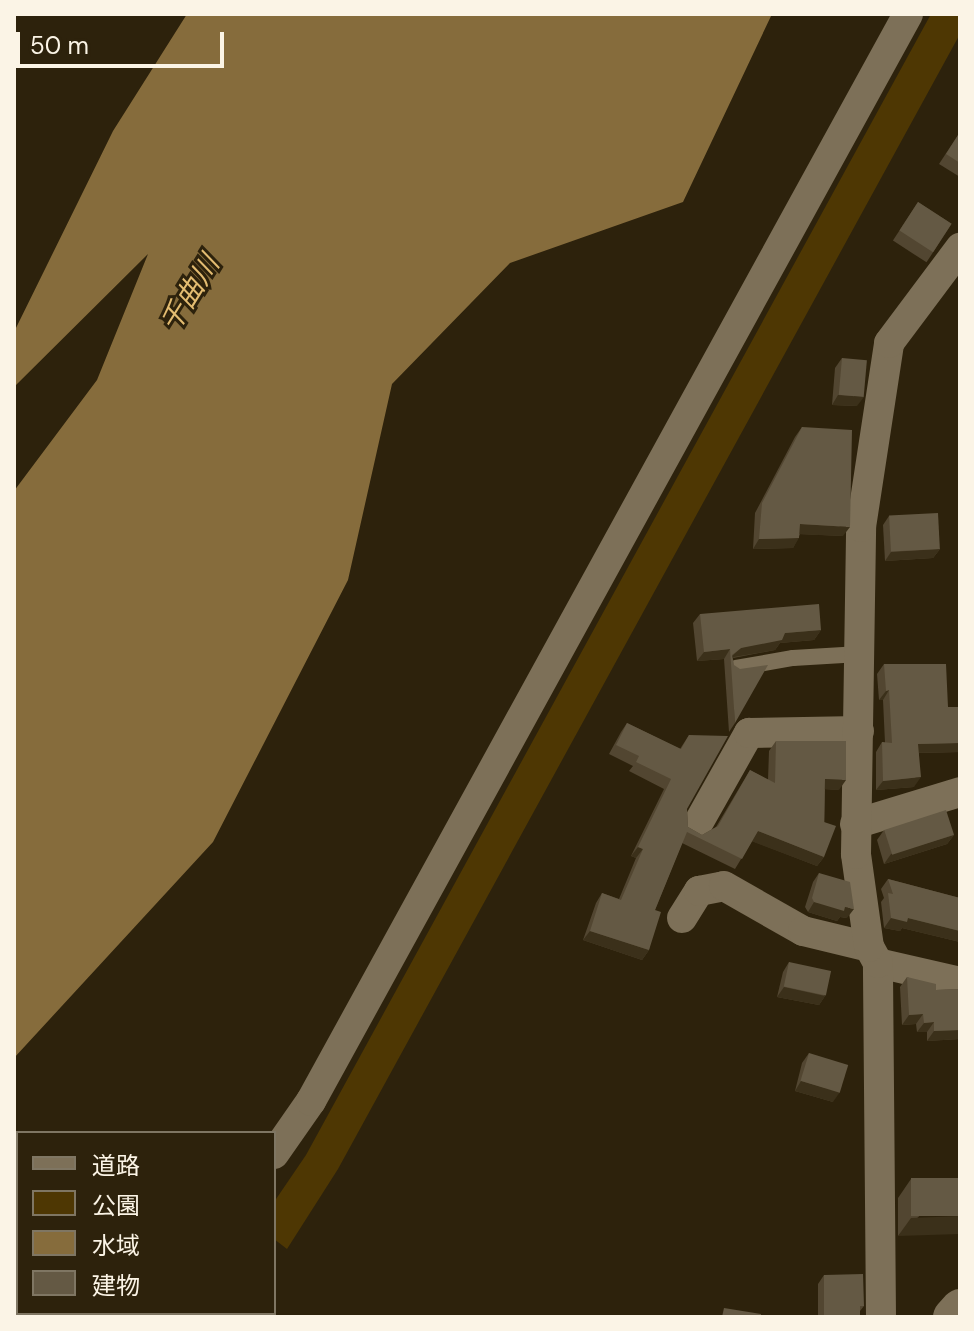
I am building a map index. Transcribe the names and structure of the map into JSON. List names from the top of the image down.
{
  "water": ["千曲川"],
  "legend": [
    "道路",
    "公園",
    "水域",
    "建物"
  ],
  "scale_bar": "50 m"
}
